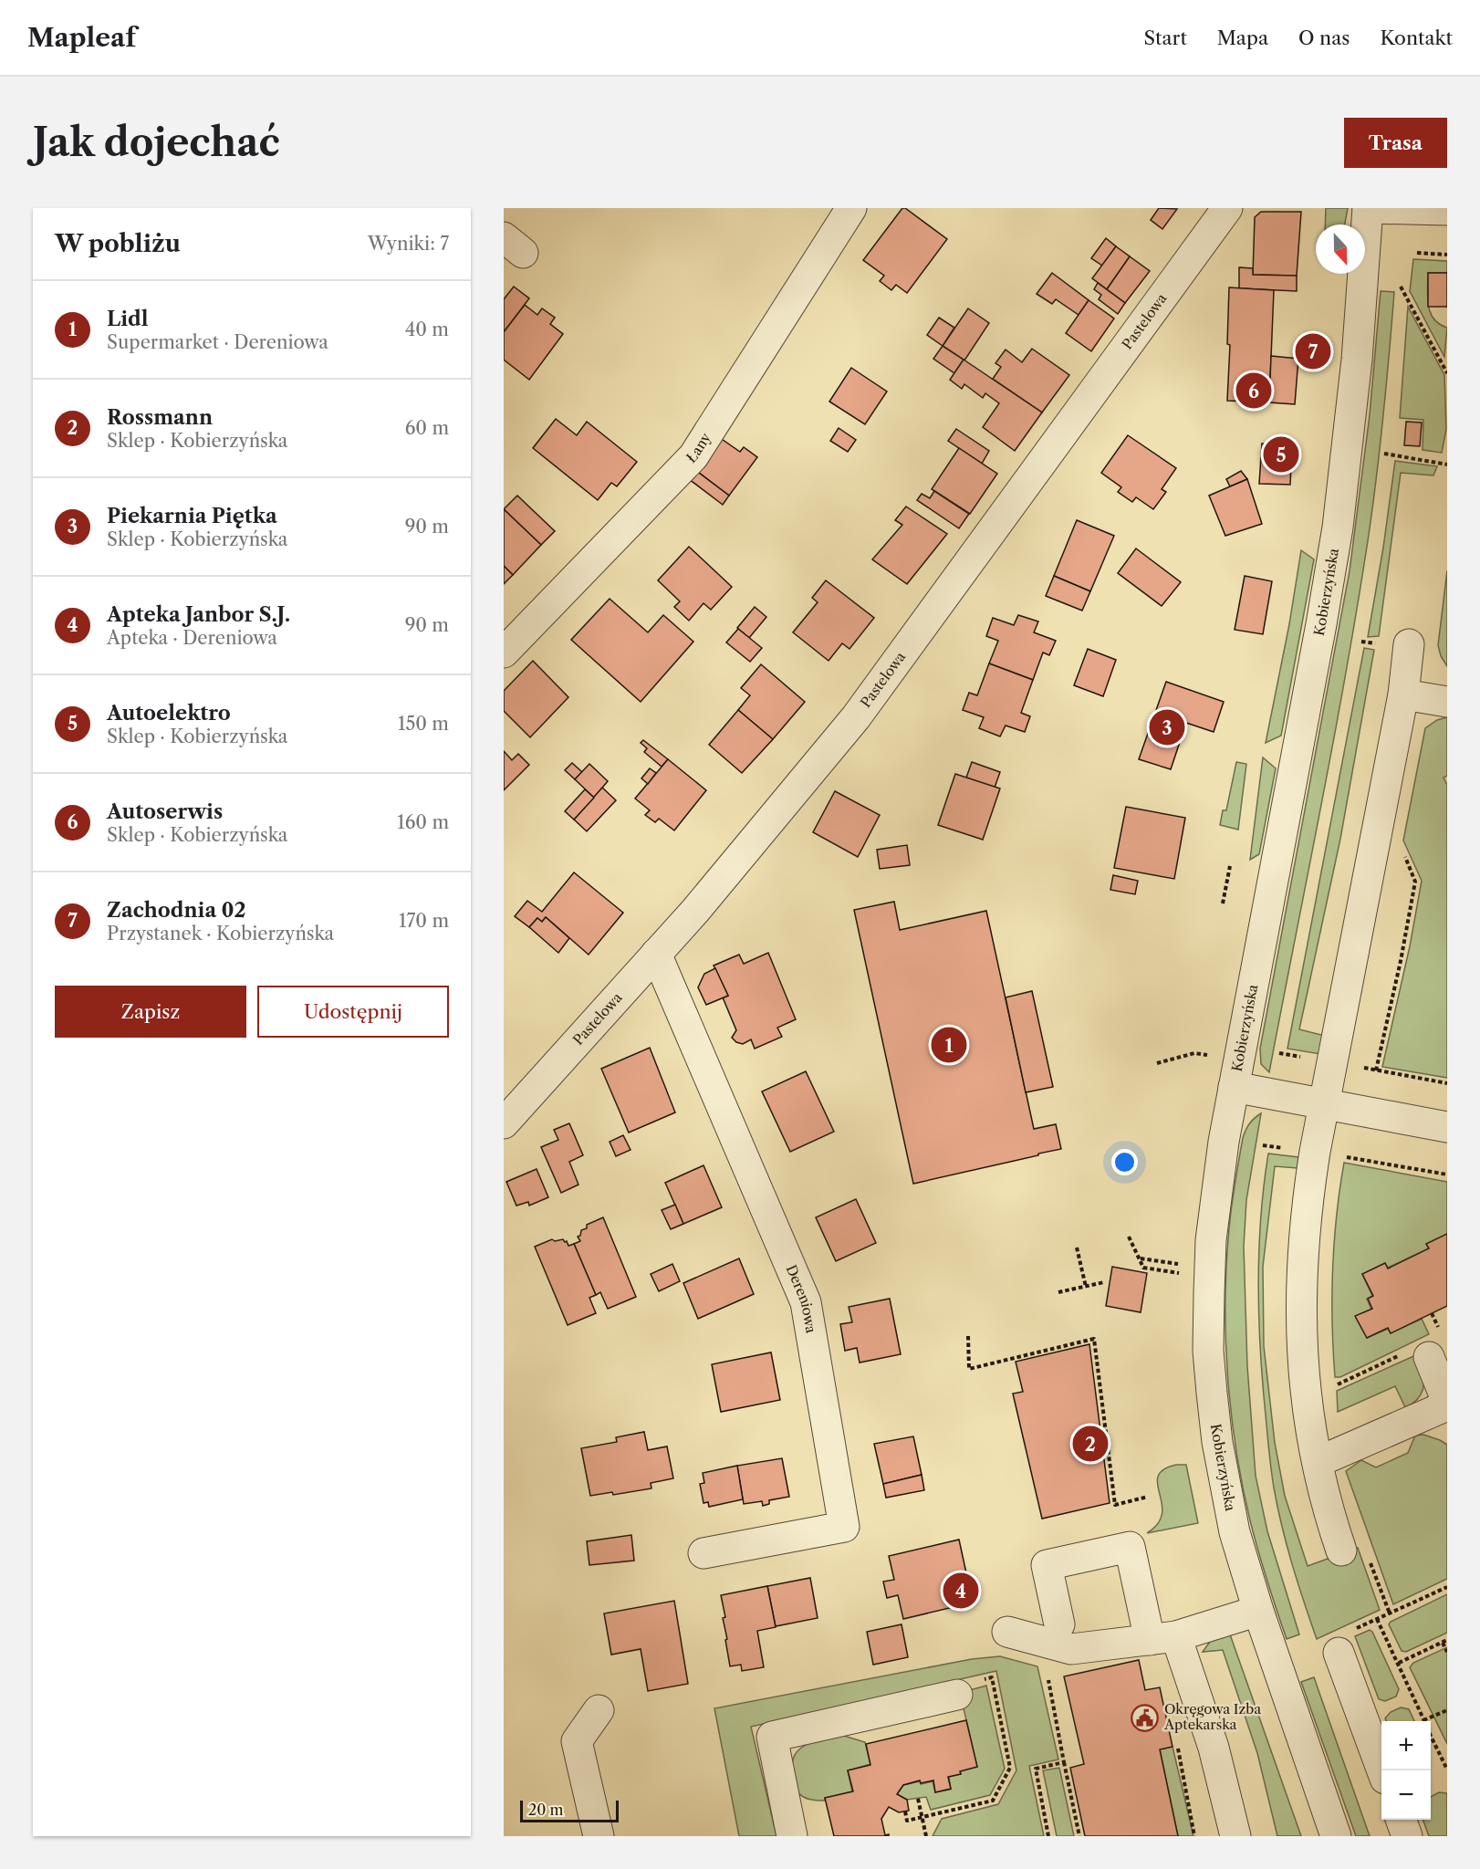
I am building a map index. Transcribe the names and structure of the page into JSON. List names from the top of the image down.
{
  "streets": {
    "street": [
      "Pastelowa",
      "Łany",
      "Kobierzyńska",
      "Dereniowa"
    ]
  },
  "crossings": [
    ["Pastelowa", "Dereniowa"]
  ],
  "places": {
    "public building": ["Okręgowa Izba Aptekarska"]
  },
  "scale_bar": "20 m",
  "north": "bottom",
  "page": {
    "header": "Mapleaf",
    "nav": [
      "Start",
      "Mapa",
      "O nas",
      "Kontakt"
    ],
    "buttons": [
      "Trasa",
      ["Zapisz", "Udostępnij"]
    ],
    "title": "Jak dojechać",
    "heading": ["W pobliżu", "Wyniki: 7"],
    "list": [
      {
        "mark": "1",
        "name": "Lidl",
        "note": "Supermarket · Dereniowa",
        "value": "40 m"
      },
      {
        "mark": "2",
        "name": "Rossmann",
        "note": "Sklep · Kobierzyńska",
        "value": "60 m"
      },
      {
        "mark": "3",
        "name": "Piekarnia Piętka",
        "note": "Sklep · Kobierzyńska",
        "value": "90 m"
      },
      {
        "mark": "4",
        "name": "Apteka Janbor S.J.",
        "note": "Apteka · Dereniowa",
        "value": "90 m"
      },
      {
        "mark": "5",
        "name": "Autoelektro",
        "note": "Sklep · Kobierzyńska",
        "value": "150 m"
      },
      {
        "mark": "6",
        "name": "Autoserwis",
        "note": "Sklep · Kobierzyńska",
        "value": "160 m"
      },
      {
        "mark": "7",
        "name": "Zachodnia 02",
        "note": "Przystanek · Kobierzyńska",
        "value": "170 m"
      }
    ],
    "pins": [
      "7",
      "6",
      "5",
      "3",
      "1",
      "2",
      "4"
    ],
    "map_buttons": ["+", "−"],
    "scale": "20 m"
  }
}
